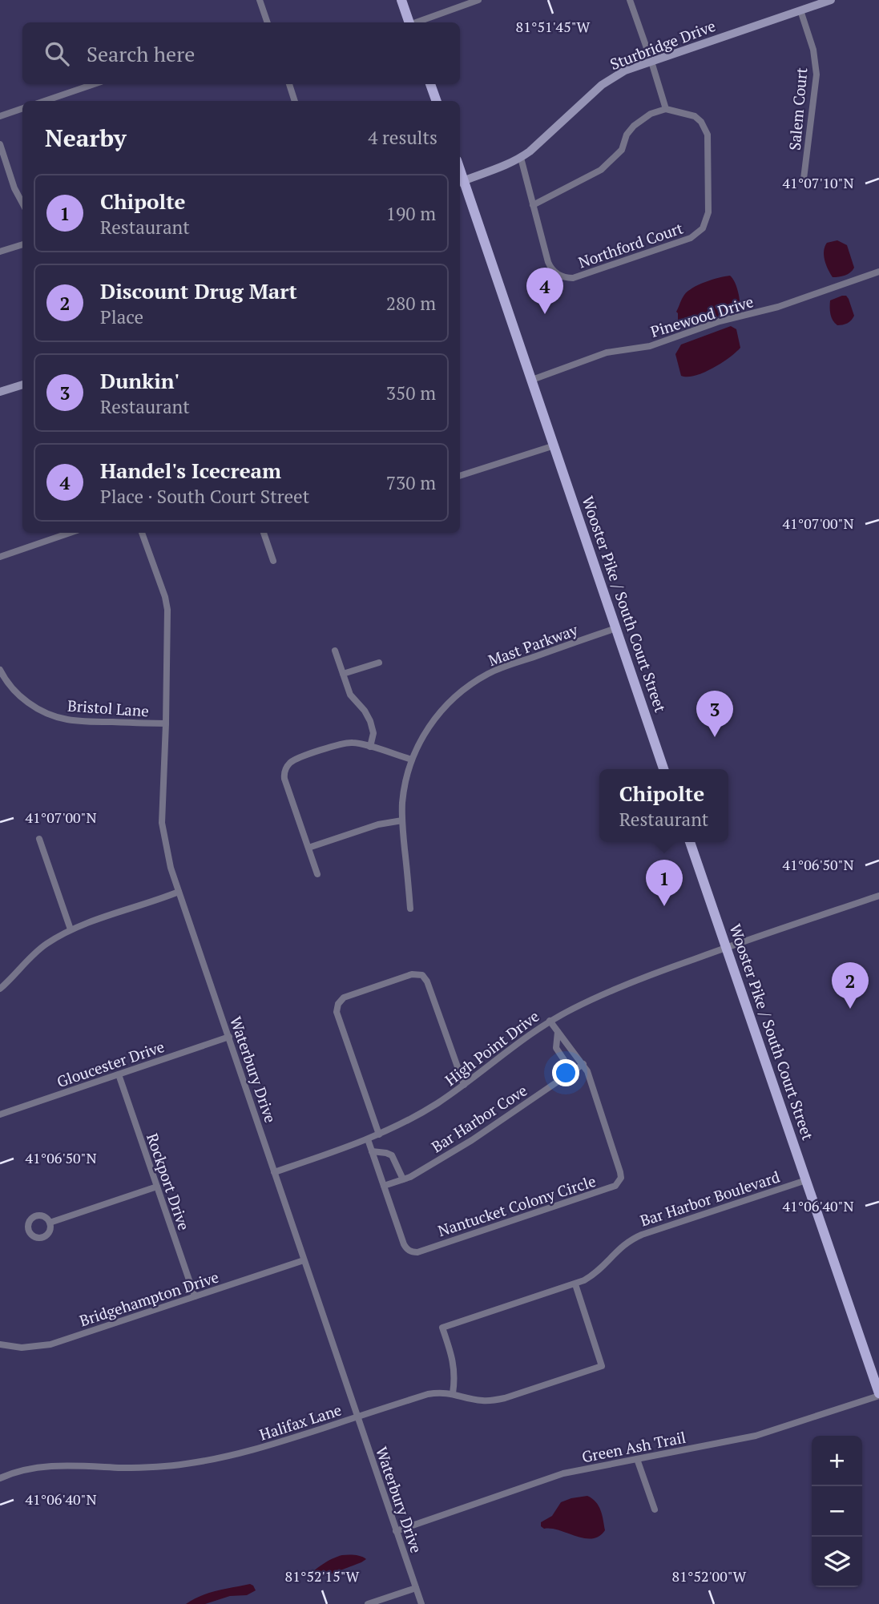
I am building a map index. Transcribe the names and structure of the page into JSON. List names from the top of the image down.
{
  "streets": {
    "main road": ["Wooster Pike / South Court Street"],
    "street": [
      "Sturbridge Drive",
      "Salem Court",
      "Northford Court",
      "Pinewood Drive",
      "Mast Parkway",
      "Bristol Lane",
      "High Point Drive",
      "Gloucester Drive",
      "Waterbury Drive",
      "Bar Harbor Cove",
      "Rockport Drive",
      "Bar Harbor Boulevard",
      "Nantucket Colony Circle",
      "Bridgehampton Drive",
      "Halifax Lane",
      "Green Ash Trail"
    ]
  },
  "crossings": [
    ["Sturbridge Drive", "Salem Court"],
    ["Sturbridge Drive", "Northford Court"],
    ["Sturbridge Drive", "Wooster Pike / South Court Street"],
    ["Pinewood Drive", "Wooster Pike / South Court Street"],
    ["Wooster Pike / South Court Street", "Mast Parkway"],
    ["Wooster Pike / South Court Street", "High Point Drive"],
    ["Wooster Pike / South Court Street", "Bar Harbor Boulevard"],
    ["Wooster Pike / South Court Street", "Green Ash Trail"],
    ["Bristol Lane", "Waterbury Drive"],
    ["High Point Drive", "Waterbury Drive"],
    ["High Point Drive", "Nantucket Colony Circle"],
    ["Gloucester Drive", "Waterbury Drive"],
    ["Gloucester Drive", "Rockport Drive"],
    ["Waterbury Drive", "Bridgehampton Drive"],
    ["Waterbury Drive", "Halifax Lane"],
    ["Waterbury Drive", "Green Ash Trail"],
    ["Bar Harbor Cove", "Nantucket Colony Circle"],
    ["Rockport Drive", "Bridgehampton Drive"],
    ["Bar Harbor Boulevard", "Halifax Lane"]
  ],
  "page": {
    "search": "Search here",
    "heading": ["Nearby", "4 results"],
    "list": [
      {
        "mark": "1",
        "name": "Chipolte",
        "note": "Restaurant",
        "value": "190 m"
      },
      {
        "mark": "2",
        "name": "Discount Drug Mart",
        "note": "Place",
        "value": "280 m"
      },
      {
        "mark": "3",
        "name": "Dunkin'",
        "note": "Restaurant",
        "value": "350 m"
      },
      {
        "mark": "4",
        "name": "Handel's Icecream",
        "note": "Place · South Court Street",
        "value": "730 m"
      }
    ],
    "pins": [
      "4",
      "3",
      "1",
      "2"
    ],
    "popup": ["Chipolte", "Restaurant"],
    "map_buttons": ["+", "−"]
  },
  "coordinates": [
    "81°51'45\"W",
    "41°07'10\"N",
    "41°07'00\"N",
    "41°06'50\"N",
    "41°06'40\"N",
    "81°52'15\"W",
    "81°52'00\"W"
  ]
}
